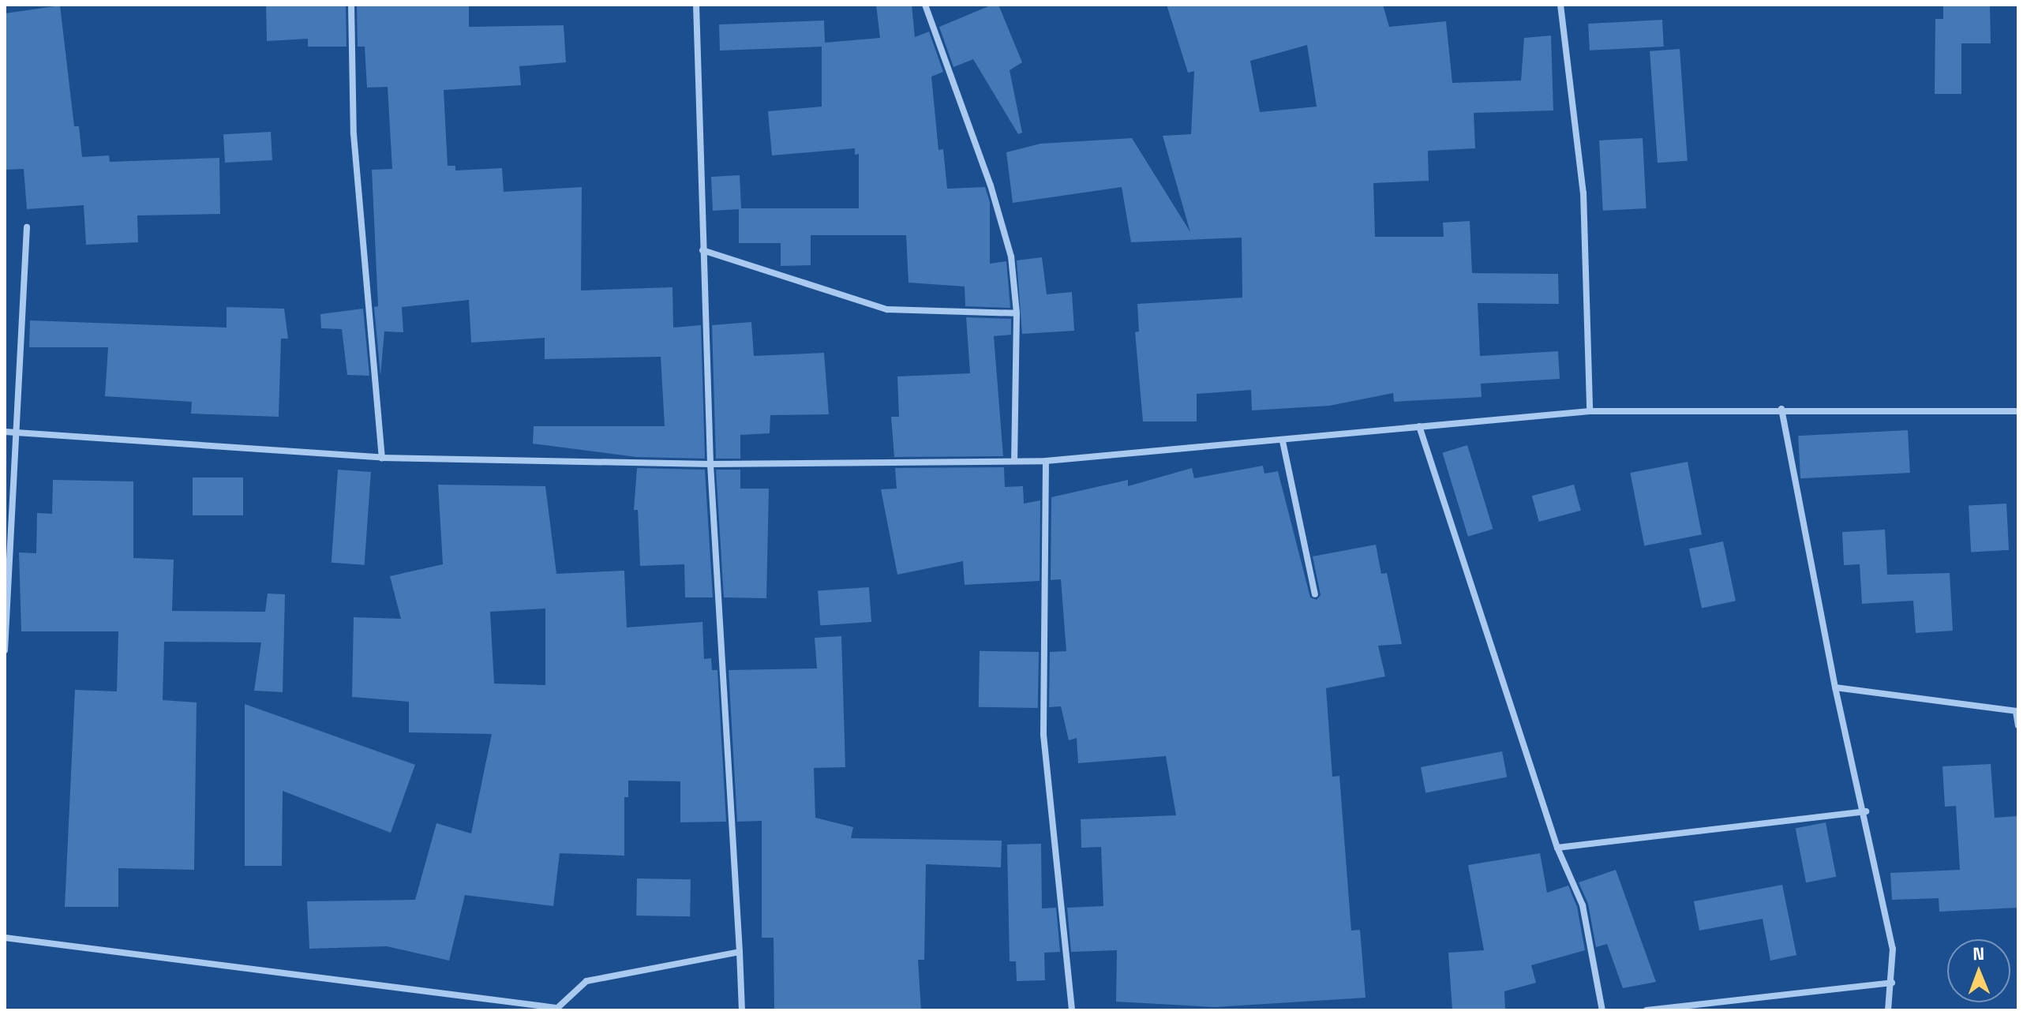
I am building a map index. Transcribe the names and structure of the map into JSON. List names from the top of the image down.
{
  "north": "top"
}
